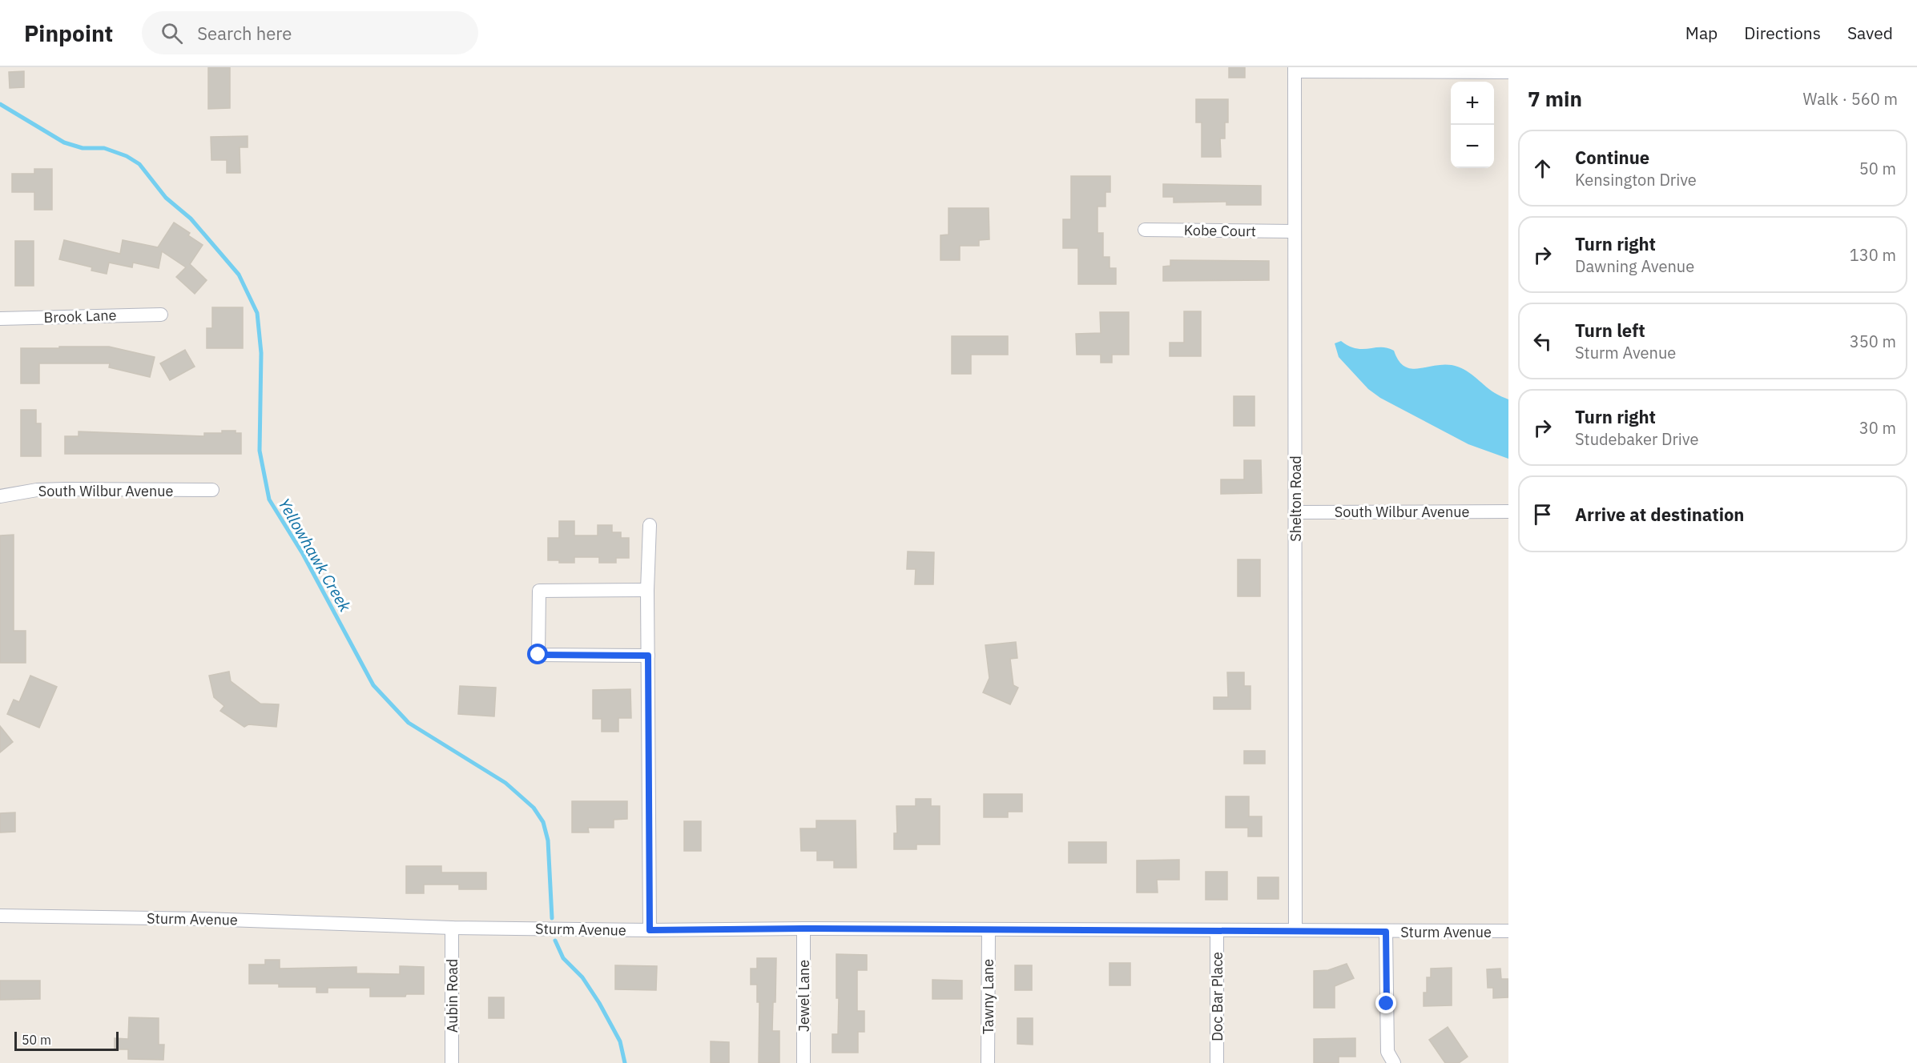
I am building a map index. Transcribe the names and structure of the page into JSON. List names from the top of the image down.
{
  "streets": {
    "street": [
      "Kobe Court",
      "Brook Lane",
      "South Wilbur Avenue",
      "Shelton Road",
      "Sturm Avenue",
      "Aubin Road",
      "Jewel Lane",
      "Tawny Lane",
      "Doc Bar Place"
    ]
  },
  "crossings": [
    ["Kobe Court", "Shelton Road"],
    ["South Wilbur Avenue", "Shelton Road"],
    ["Shelton Road", "Sturm Avenue"],
    ["Sturm Avenue", "Aubin Road"],
    ["Sturm Avenue", "Jewel Lane"],
    ["Sturm Avenue", "Tawny Lane"],
    ["Sturm Avenue", "Doc Bar Place"]
  ],
  "water": ["Yellowhawk Creek"],
  "scale_bar": "50 m",
  "page": {
    "header": "Pinpoint",
    "search": "Search here",
    "nav": ["Map", "Directions", "Saved"],
    "heading": ["7 min", "Walk · 560 m"],
    "map_buttons": ["+", "−"],
    "list": [
      ["Continue", "Kensington Drive", "50 m"],
      ["Turn right", "Dawning Avenue", "130 m"],
      ["Turn left", "Sturm Avenue", "350 m"],
      ["Turn right", "Studebaker Drive", "30 m"],
      "Arrive at destination"
    ],
    "scale": "50 m"
  }
}
